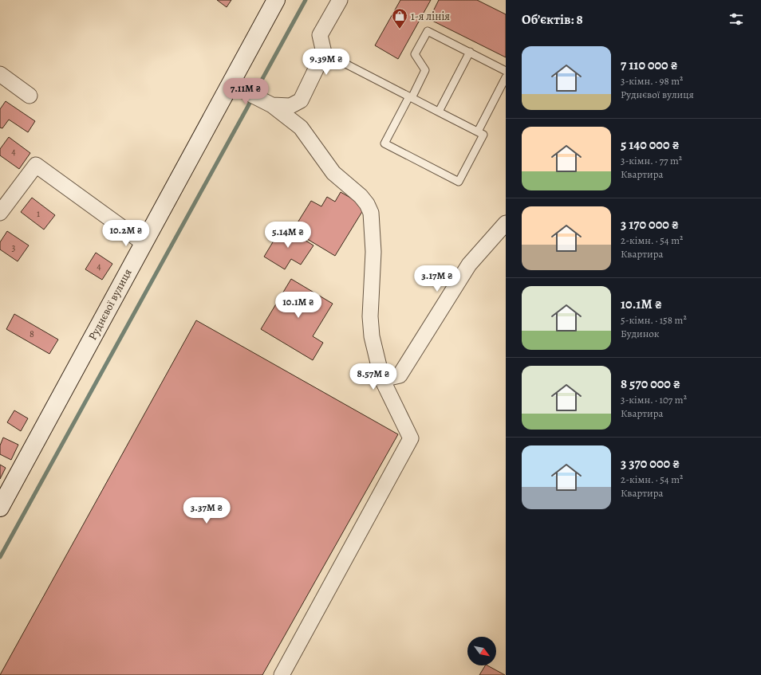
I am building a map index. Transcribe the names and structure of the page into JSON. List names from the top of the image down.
{
  "streets": {
    "street": ["Руднєвої вулиця"]
  },
  "places": {
    "shop": ["1-я лінія"]
  },
  "house_numbers": [
    "4",
    "1",
    "3",
    "4",
    "8"
  ],
  "north": "bottom right",
  "page": {
    "heading": "Об’єктів: 8",
    "list": [
      {
        "name": "7 110 000 ₴",
        "note": "3-кімн. · 98 m² · Руднєвої вулиця"
      },
      {
        "name": "5 140 000 ₴",
        "note": "3-кімн. · 77 m² · Квартира"
      },
      {
        "name": "3 170 000 ₴",
        "note": "2-кімн. · 54 m² · Квартира"
      },
      {
        "name": "10.1M ₴",
        "note": "5-кімн. · 158 m² · Будинок"
      },
      {
        "name": "8 570 000 ₴",
        "note": "3-кімн. · 107 m² · Квартира"
      },
      {
        "name": "3 370 000 ₴",
        "note": "2-кімн. · 54 m² · Квартира"
      }
    ],
    "price": [
      "9.39M ₴",
      "7.11M ₴",
      "10.2M ₴",
      "5.14M ₴",
      "3.17M ₴",
      "10.1M ₴",
      "8.57M ₴",
      "3.37M ₴"
    ]
  }
}
